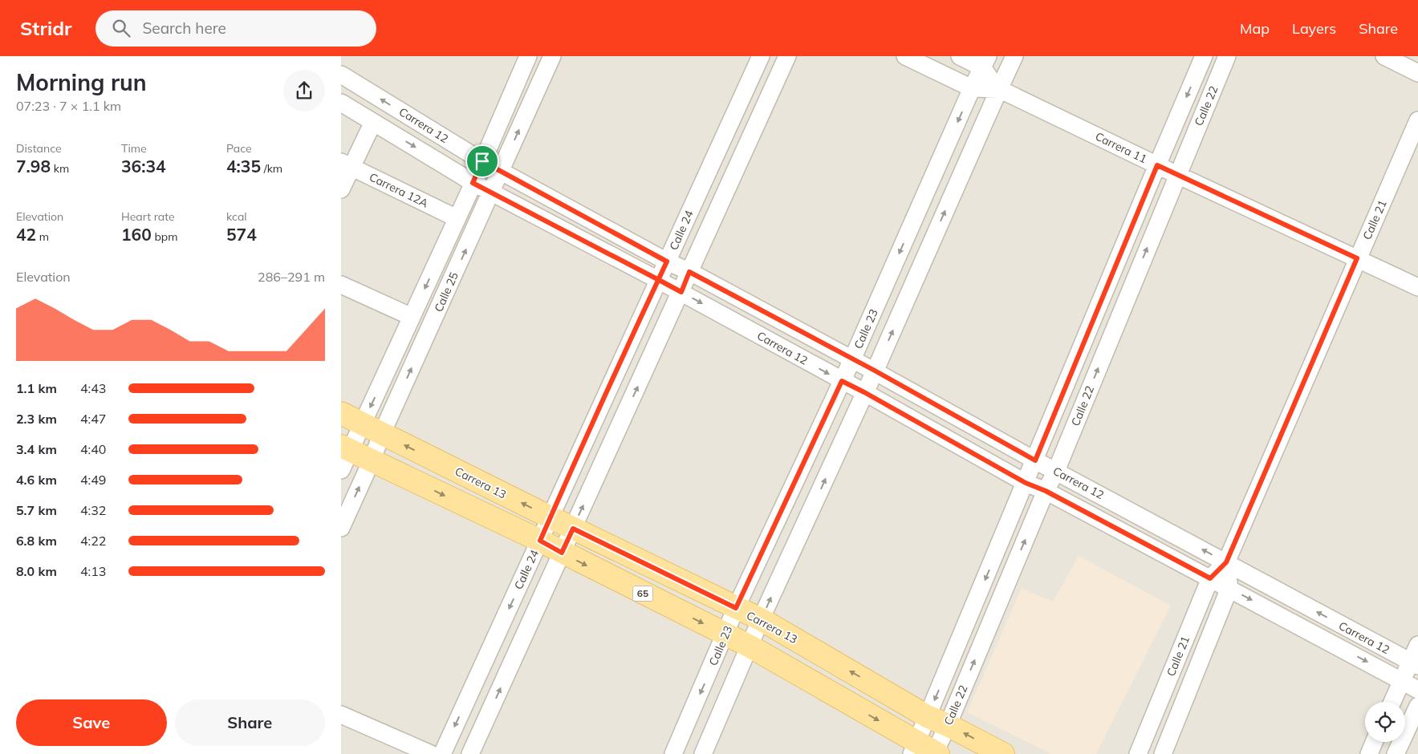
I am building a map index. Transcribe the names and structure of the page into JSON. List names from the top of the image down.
{
  "streets": {
    "main road": ["Carrera 13", "65"],
    "street": [
      "Calle 22",
      "Carrera 12",
      "Carrera 11",
      "Carrera 12A",
      "Calle 21",
      "Calle 24",
      "Calle 25",
      "Calle 23"
    ]
  },
  "crossings": [
    ["Calle 22", "Carrera 12"],
    ["Calle 22", "Carrera 11"],
    ["Calle 22", "Carrera 13"],
    ["Calle 22", "65"],
    ["Carrera 12", "Calle 21"],
    ["Carrera 12", "Calle 24"],
    ["Carrera 12", "Calle 25"],
    ["Carrera 12", "Calle 23"],
    ["Carrera 11", "Calle 21"],
    ["Carrera 11", "Calle 23"],
    ["Carrera 12A", "Calle 25"],
    ["Calle 24", "Carrera 13"],
    ["Calle 24", "65"],
    ["Calle 25", "Carrera 13"],
    ["Calle 25", "65"],
    ["Calle 23", "Carrera 13"],
    ["Calle 23", "65"]
  ],
  "page": {
    "header": "Stridr",
    "search": "Search here",
    "nav": ["Map", "Layers", "Share"],
    "heading": ["Morning run", "07:23 · 7 × 1.1 km"],
    "stats": [
      ["Distance", "7.98 km"],
      ["Time", "36:34"],
      ["Pace", "4:35 /km"],
      ["Elevation", "42 m"],
      ["Heart rate", "160 bpm"],
      ["kcal", "574"]
    ],
    "chart": ["Elevation", "286–291 m"],
    "list": [
      {
        "name": "1.1 km",
        "note": "4:43"
      },
      {
        "name": "2.3 km",
        "note": "4:47"
      },
      {
        "name": "3.4 km",
        "note": "4:40"
      },
      {
        "name": "4.6 km",
        "note": "4:49"
      },
      {
        "name": "5.7 km",
        "note": "4:32"
      },
      {
        "name": "6.8 km",
        "note": "4:22"
      },
      {
        "name": "8.0 km",
        "note": "4:13"
      }
    ],
    "buttons": ["Save", "Share"]
  }
}
